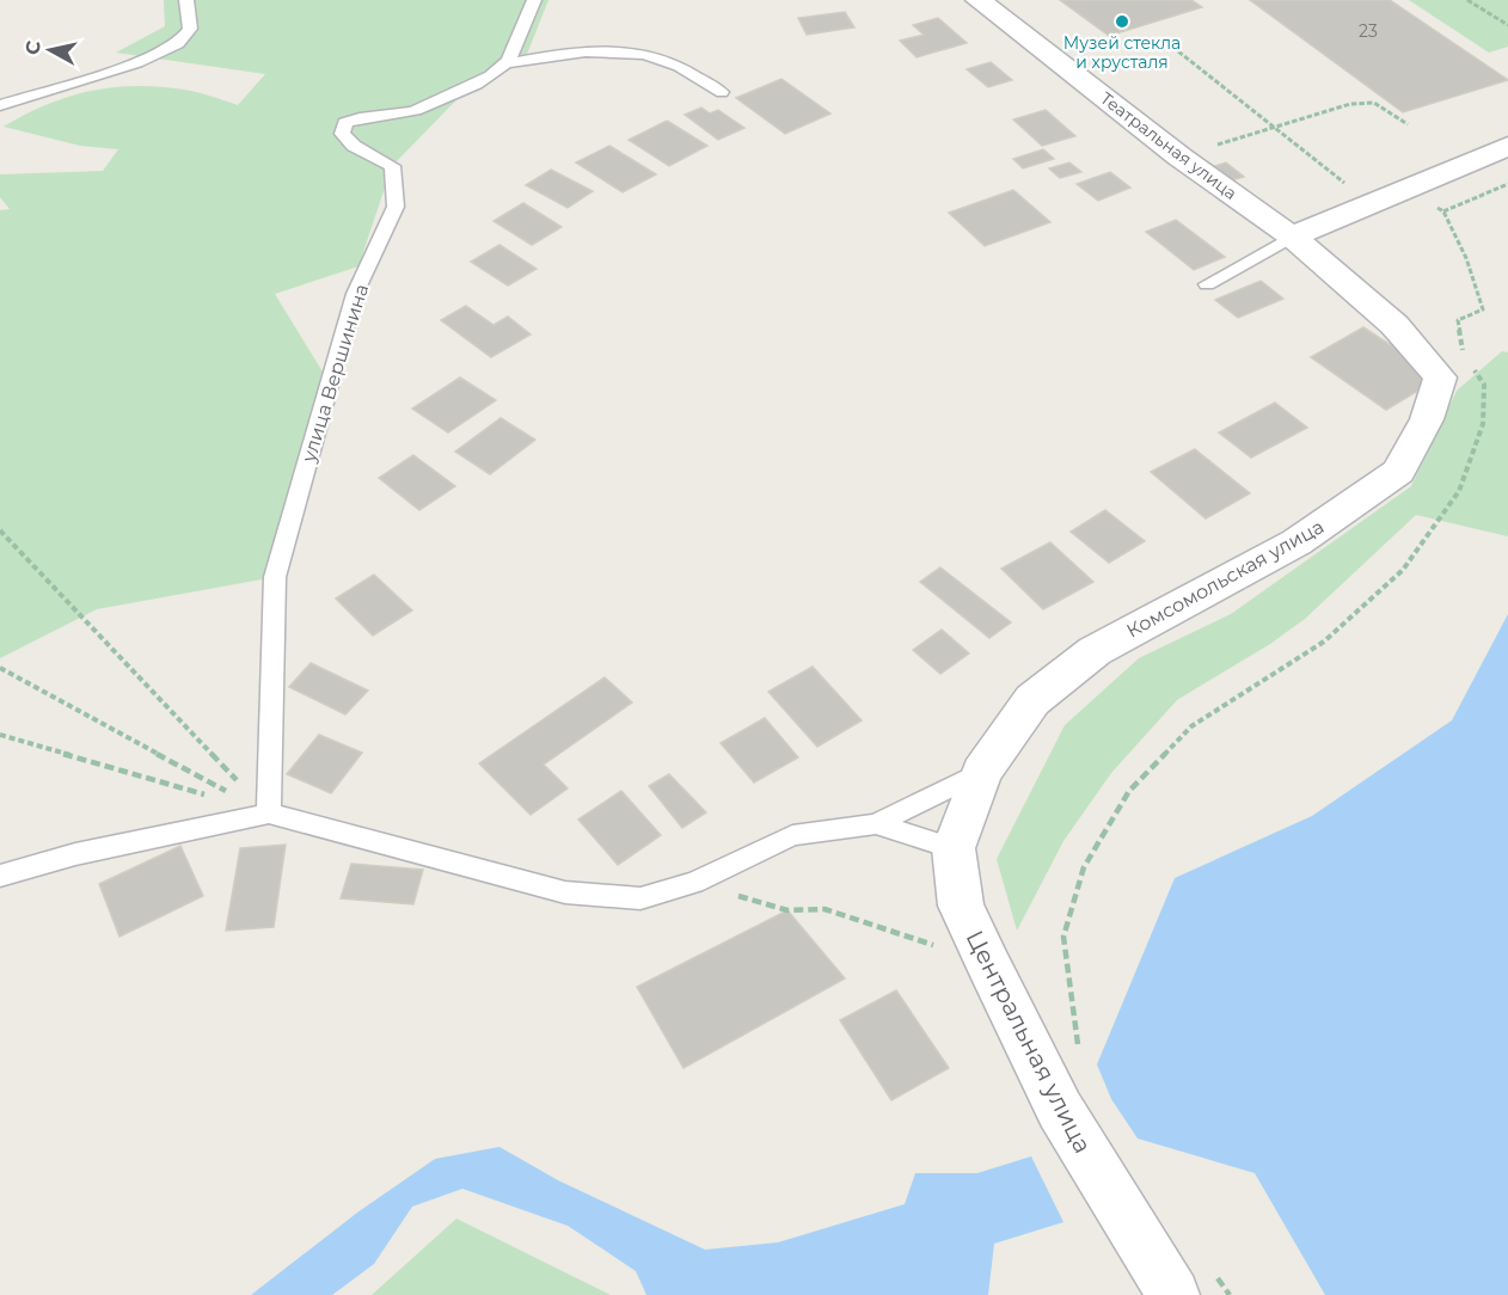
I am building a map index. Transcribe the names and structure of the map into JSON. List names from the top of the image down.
{
  "streets": {
    "street": ["Театральная улица", "Комсомольская улица", "Центральная улица"],
    "lane": ["улица Вершинина"]
  },
  "crossings": [
    ["Театральная улица", "Комсомольская улица"],
    ["Комсомольская улица", "Центральная улица"]
  ],
  "places": ["Музей стекла и хрусталя"],
  "house_numbers": ["23"],
  "north": "left"
}
